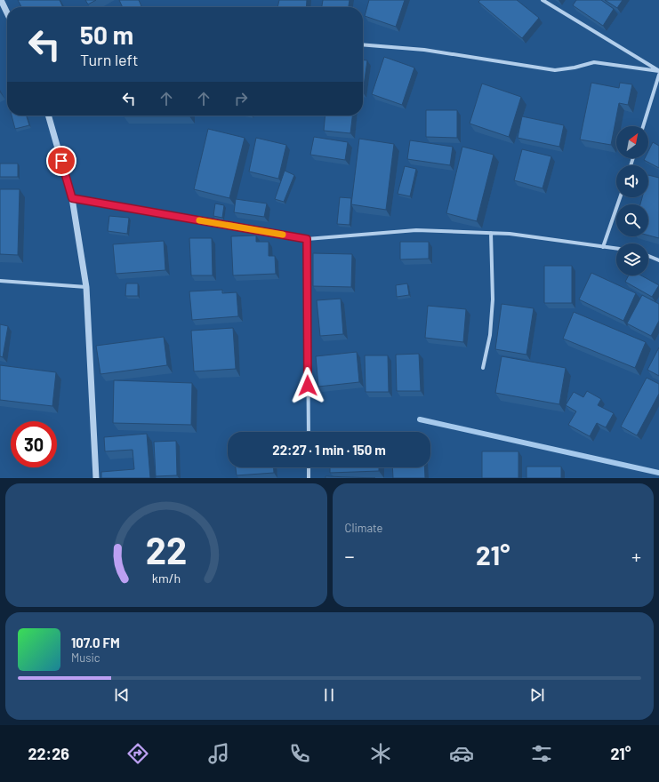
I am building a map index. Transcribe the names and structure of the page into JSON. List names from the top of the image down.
{
  "north": "top right",
  "page": {
    "turn": ["50 m", "Turn left"],
    "limit": "30",
    "trip": "22:27 · 1 min · 150 m",
    "tile": "Climate",
    "heat": ["−", "21°", "+"],
    "song": ["107.0 FM", "Music"],
    "tabs": ["22:26", "21°"],
    "gauge": ["22", "km/h"]
  }
}
